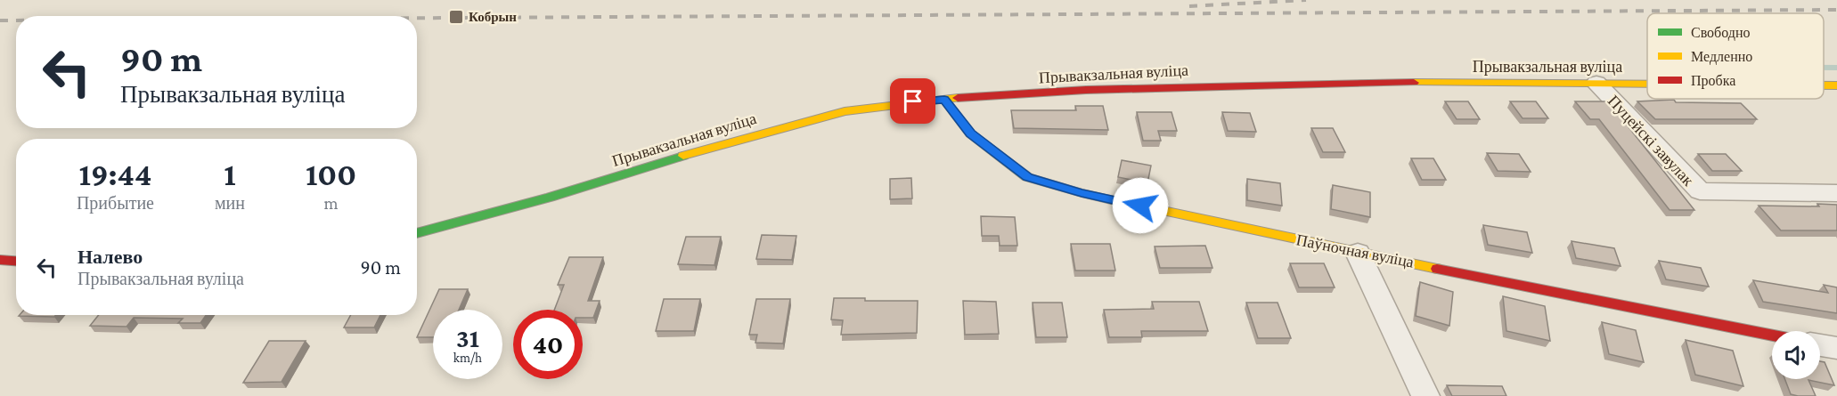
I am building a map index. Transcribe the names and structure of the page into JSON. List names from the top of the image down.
{
  "streets": {
    "main road": ["Прывакзальная вуліца", "Паўночная вуліца"],
    "street": ["Пуцейскі завулак"]
  },
  "crossings": [
    ["Прывакзальная вуліца", "Пуцейскі завулак"],
    ["Прывакзальная вуліца", "Паўночная вуліца"]
  ],
  "places": {
    "transit": ["Кобрын"]
  },
  "legend": ["Свободно", "Медленно", "Пробка"],
  "page": {
    "turn": ["90 m", "Прывакзальная вуліца"],
    "eta": [
      "19:44",
      "Прибытие",
      "1",
      "мин",
      "100",
      "m"
    ],
    "list": [
      {
        "name": "Налево",
        "note": "Прывакзальная вуліца",
        "value": "90 m"
      }
    ],
    "speed": "31 km/h",
    "limit": "40"
  }
}
